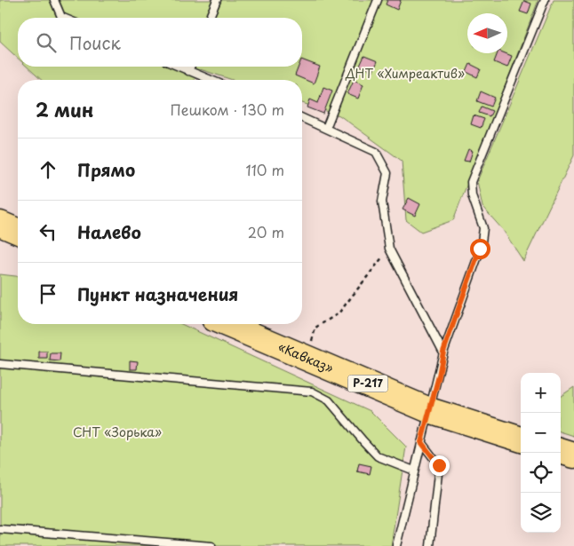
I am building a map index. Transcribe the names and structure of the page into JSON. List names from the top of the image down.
{
  "streets": {
    "highway": ["«Кавказ»", "Р-217"]
  },
  "parks": ["ДНТ «Химреактив»", "СНТ «Зорька»"],
  "north": "left",
  "page": {
    "search": "Поиск",
    "heading": ["2 мин", "Пешком · 130 m"],
    "list": [
      ["Прямо", "110 m"],
      ["Налево", "20 m"],
      "Пункт назначения"
    ],
    "map_buttons": ["+", "−"]
  }
}
